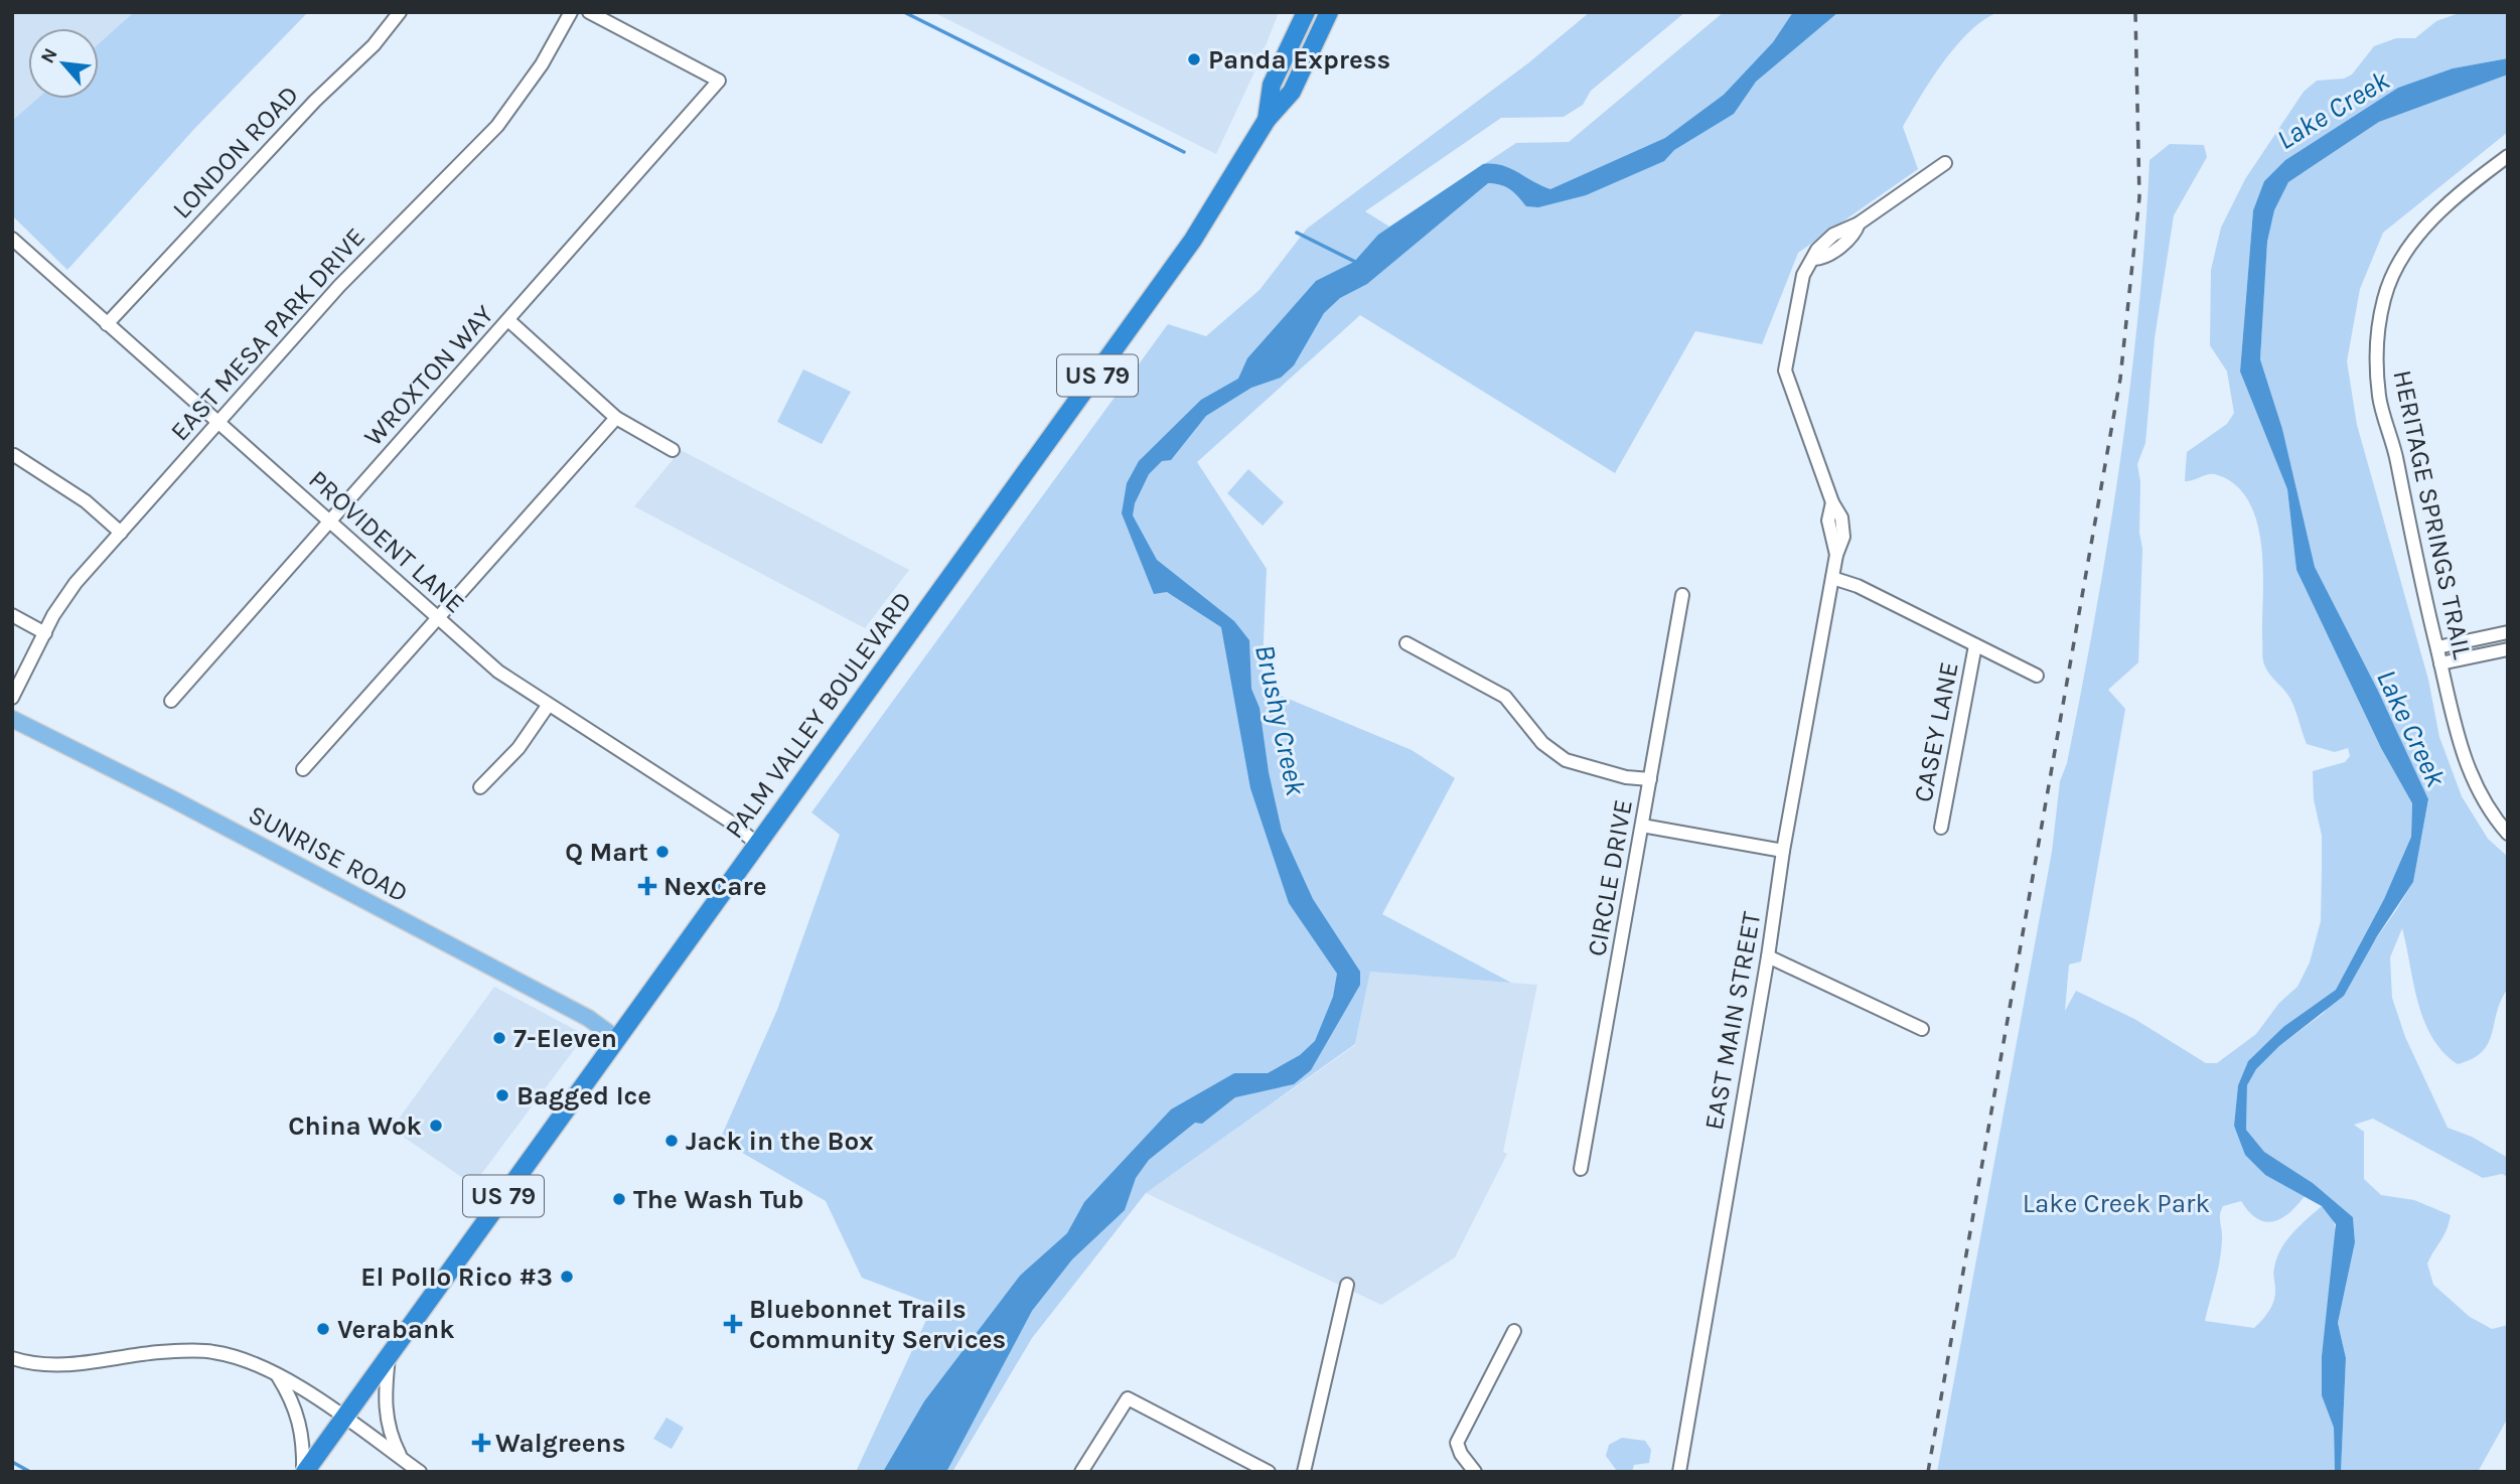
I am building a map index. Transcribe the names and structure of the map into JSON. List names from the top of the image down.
{
  "streets": {
    "highway": ["US 79", "PALM VALLEY BOULEVARD"],
    "main road": ["SUNRISE ROAD"],
    "street": [
      "LONDON ROAD",
      "EAST MESA PARK DRIVE",
      "WROXTON WAY",
      "HERITAGE SPRINGS TRAIL",
      "PROVIDENT LANE",
      "CASEY LANE",
      "CIRCLE DRIVE",
      "EAST MAIN STREET"
    ]
  },
  "crossings": [
    ["LONDON ROAD", "PROVIDENT LANE"],
    ["EAST MESA PARK DRIVE", "PROVIDENT LANE"],
    ["WROXTON WAY", "PROVIDENT LANE"],
    ["PROVIDENT LANE", "PALM VALLEY BOULEVARD"],
    ["PALM VALLEY BOULEVARD", "SUNRISE ROAD"]
  ],
  "water": ["Lake Creek", "Brushy Creek"],
  "parks": ["Lake Creek Park"],
  "places": {
    "other": [
      "Panda Express",
      "Q Mart",
      "7-Eleven",
      "Bagged Ice",
      "China Wok",
      "Jack in the Box",
      "The Wash Tub",
      "El Pollo Rico #3",
      "Verabank"
    ],
    "health": ["NexCare", "Bluebonnet Trails Community Services", "Walgreens"]
  },
  "north": "top left"
}
